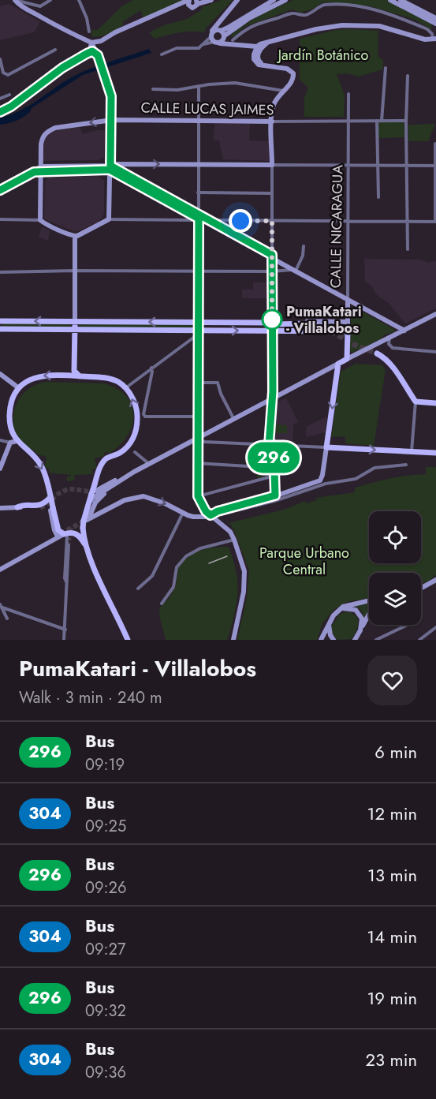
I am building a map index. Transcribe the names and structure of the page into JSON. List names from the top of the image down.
{
  "streets": {
    "main road": ["CALLE LUCAS JAIMES", "CALLE NICARAGUA"]
  },
  "crossings": [
    ["CALLE LUCAS JAIMES", "CALLE NICARAGUA"]
  ],
  "parks": ["Jardín Botánico", "Parque Urbano Central"],
  "places": ["PumaKatari - Villalobos"],
  "lines": ["bus line 296"],
  "page": {
    "on_map": "296",
    "heading": ["PumaKatari - Villalobos", "Walk · 3 min · 240 m"],
    "list": [
      {
        "mark": "296",
        "name": "Bus",
        "note": "09:19",
        "value": "6 min"
      },
      {
        "mark": "304",
        "name": "Bus",
        "note": "09:25",
        "value": "12 min"
      },
      {
        "mark": "296",
        "name": "Bus",
        "note": "09:26",
        "value": "13 min"
      },
      {
        "mark": "304",
        "name": "Bus",
        "note": "09:27",
        "value": "14 min"
      },
      {
        "mark": "296",
        "name": "Bus",
        "note": "09:32",
        "value": "19 min"
      },
      {
        "mark": "304",
        "name": "Bus",
        "note": "09:36",
        "value": "23 min"
      }
    ]
  }
}
